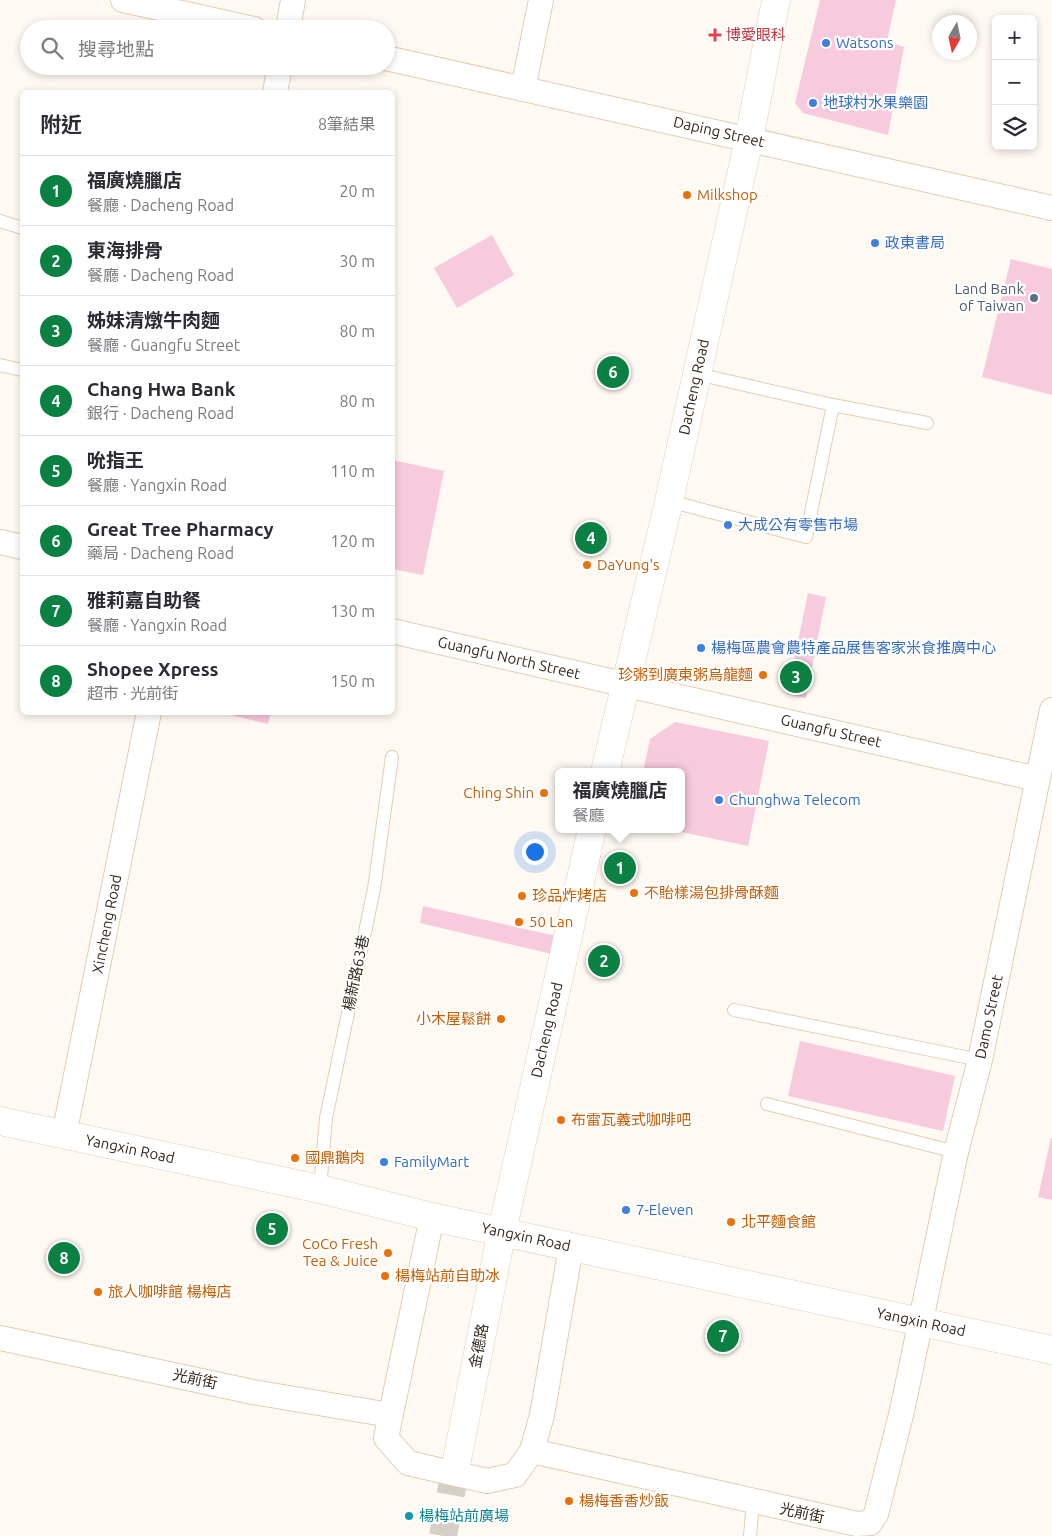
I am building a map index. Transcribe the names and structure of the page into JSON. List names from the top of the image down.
{
  "streets": {
    "main road": ["Dacheng Road", "Yangxin Road", "金德路"],
    "street": [
      "Daping Street",
      "Guangfu North Street",
      "Guangfu Street",
      "Xincheng Road",
      "Damo Street",
      "光前街"
    ],
    "lane": ["楊新路63巷"]
  },
  "crossings": [
    ["Daping Street", "Dacheng Road"],
    ["Dacheng Road", "Guangfu North Street"],
    ["Dacheng Road", "Guangfu Street"],
    ["Dacheng Road", "Yangxin Road"],
    ["Dacheng Road", "金德路"],
    ["Guangfu North Street", "Guangfu Street"],
    ["Guangfu Street", "Damo Street"],
    ["Xincheng Road", "Yangxin Road"],
    ["楊新路63巷", "Yangxin Road"],
    ["Damo Street", "Yangxin Road"],
    ["Damo Street", "光前街"],
    ["Yangxin Road", "金德路"],
    ["Yangxin Road", "光前街"]
  ],
  "places": {
    "health": ["博愛眼科"],
    "other": [
      "Watsons",
      "地球村水果樂園",
      "Milkshop",
      "政東書局",
      "Land Bank of Taiwan",
      "大成公有零售市場",
      "DaYung's",
      "楊梅區農會農特產品展售客家米食推廣中心",
      "珍粥到廣東粥烏龍麵",
      "Ching Shin",
      "Chunghwa Telecom",
      "不貽樣湯包排骨酥麵",
      "珍品炸烤店",
      "50 Lan",
      "小木屋鬆餅",
      "布雷瓦義式咖啡吧",
      "國鼎鵝肉",
      "FamilyMart",
      "7-Eleven",
      "北平麵食館",
      "CoCo Fresh Tea & Juice",
      "楊梅站前自助冰",
      "旅人咖啡館 楊梅店",
      "楊梅香香炒飯",
      "楊梅站前廣場"
    ]
  },
  "north": "bottom",
  "page": {
    "map_buttons": ["+", "−"],
    "search": "搜尋地點",
    "heading": ["附近", "8筆結果"],
    "list": [
      {
        "mark": "1",
        "name": "福廣燒臘店",
        "note": "餐廳 · Dacheng Road",
        "value": "20 m"
      },
      {
        "mark": "2",
        "name": "東海排骨",
        "note": "餐廳 · Dacheng Road",
        "value": "30 m"
      },
      {
        "mark": "3",
        "name": "姊妹清燉牛肉麵",
        "note": "餐廳 · Guangfu Street",
        "value": "80 m"
      },
      {
        "mark": "4",
        "name": "Chang Hwa Bank",
        "note": "銀行 · Dacheng Road",
        "value": "80 m"
      },
      {
        "mark": "5",
        "name": "吮指王",
        "note": "餐廳 · Yangxin Road",
        "value": "110 m"
      },
      {
        "mark": "6",
        "name": "Great Tree Pharmacy",
        "note": "藥局 · Dacheng Road",
        "value": "120 m"
      },
      {
        "mark": "7",
        "name": "雅莉嘉自助餐",
        "note": "餐廳 · Yangxin Road",
        "value": "130 m"
      },
      {
        "mark": "8",
        "name": "Shopee Xpress",
        "note": "超市 · 光前街",
        "value": "150 m"
      }
    ],
    "pins": [
      "6",
      "4",
      "3",
      "1",
      "2",
      "5",
      "8",
      "7"
    ],
    "popup": ["福廣燒臘店", "餐廳"]
  }
}
